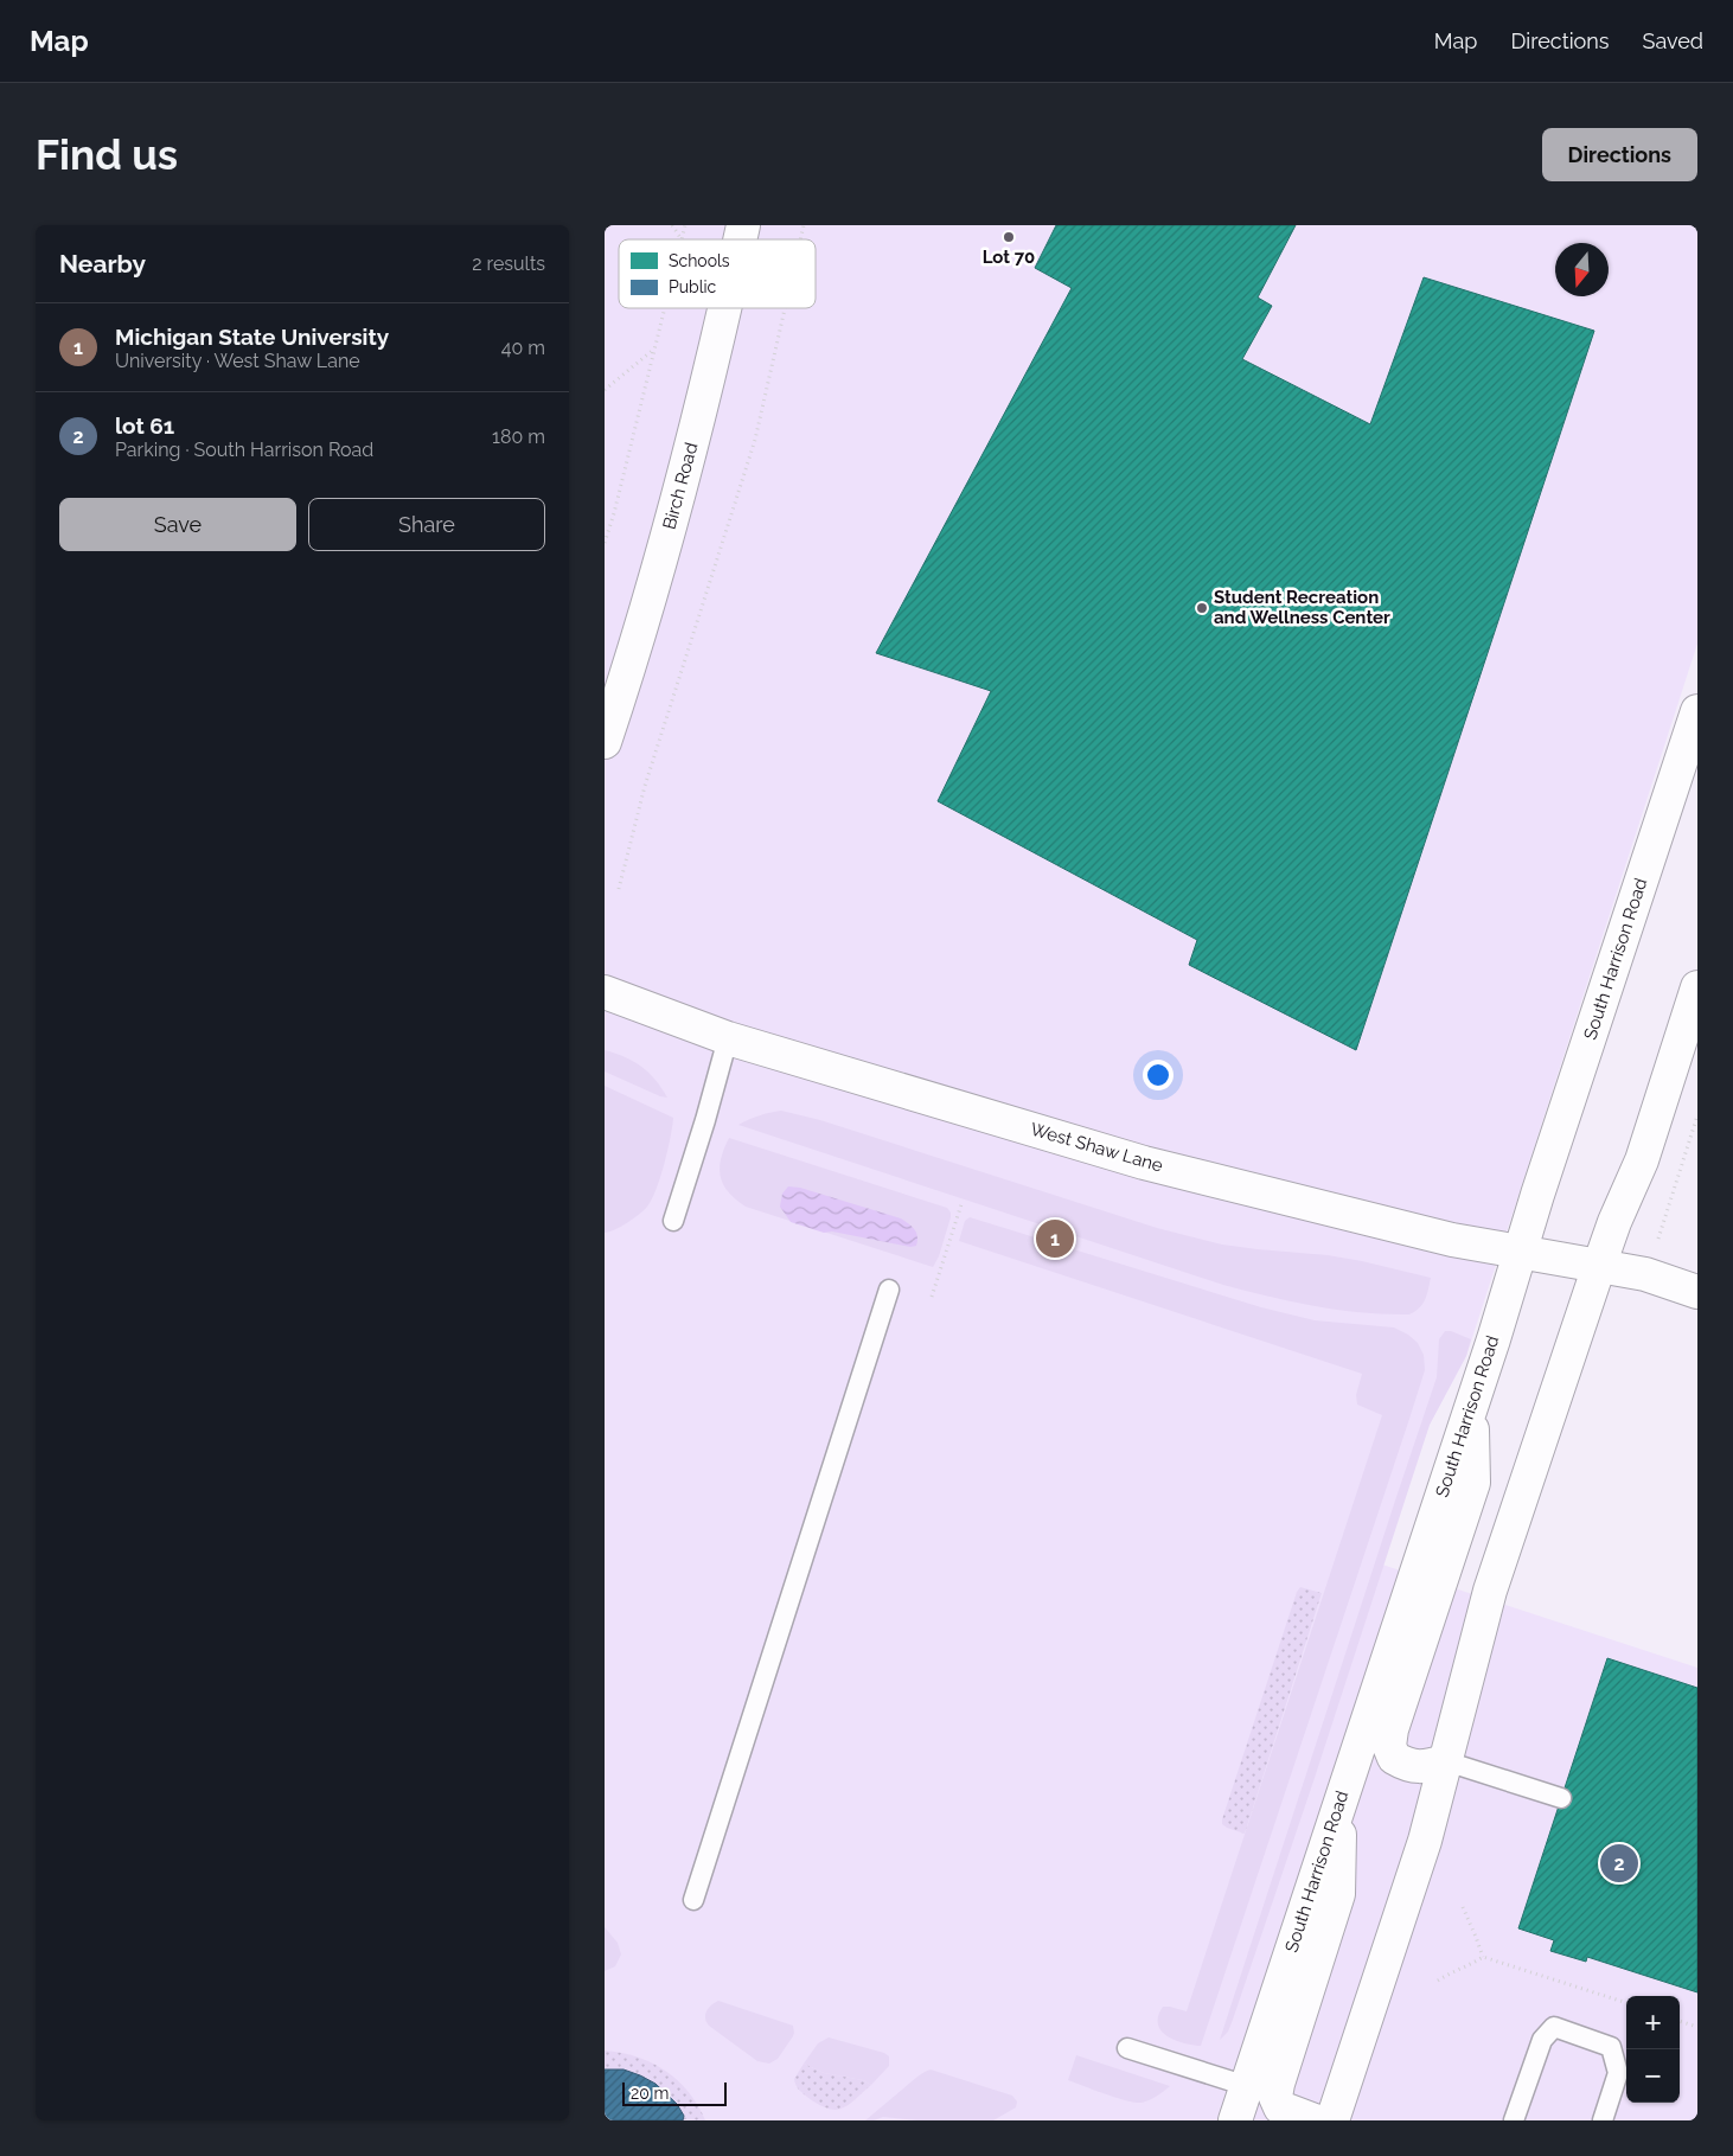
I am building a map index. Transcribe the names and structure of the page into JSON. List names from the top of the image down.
{
  "streets": {
    "street": ["Birch Road", "South Harrison Road", "West Shaw Lane"]
  },
  "crossings": [
    ["South Harrison Road", "West Shaw Lane"]
  ],
  "places": ["Lot 70", "Student Recreation and Wellness Center"],
  "legend": ["Schools", "Public"],
  "scale_bar": "20 m",
  "north": "bottom",
  "page": {
    "header": "Map",
    "nav": ["Map", "Directions", "Saved"],
    "buttons": [
      "Directions",
      ["Save", "Share"]
    ],
    "title": "Find us",
    "heading": ["Nearby", "2 results"],
    "list": [
      {
        "mark": "1",
        "name": "Michigan State University",
        "note": "University · West Shaw Lane",
        "value": "40 m"
      },
      {
        "mark": "2",
        "name": "lot 61",
        "note": "Parking · South Harrison Road",
        "value": "180 m"
      }
    ],
    "pins": ["1", "2"],
    "map_buttons": ["+", "−"],
    "scale": "20 m"
  }
}
